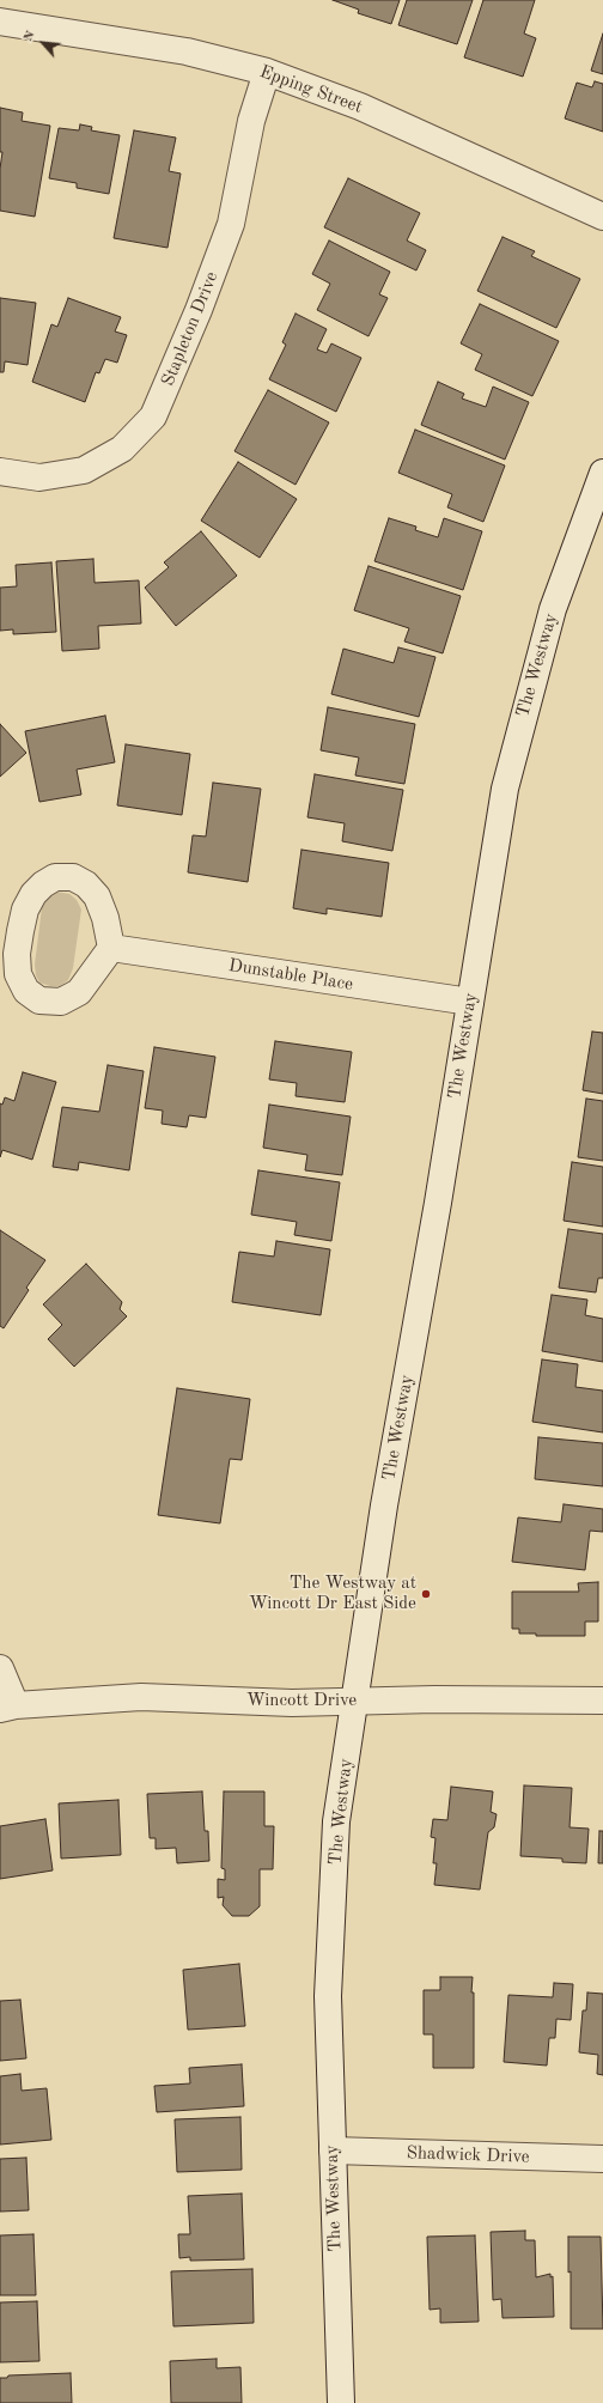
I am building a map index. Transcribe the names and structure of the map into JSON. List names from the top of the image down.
{
  "streets": {
    "street": [
      "Epping Street",
      "Stapleton Drive",
      "The Westway",
      "Dunstable Place",
      "Wincott Drive",
      "Shadwick Drive"
    ]
  },
  "crossings": [
    ["Epping Street", "Stapleton Drive"],
    ["The Westway", "Dunstable Place"],
    ["The Westway", "Wincott Drive"],
    ["The Westway", "Shadwick Drive"]
  ],
  "places": ["The Westway at Wincott Dr East Side"],
  "north": "top left"
}
